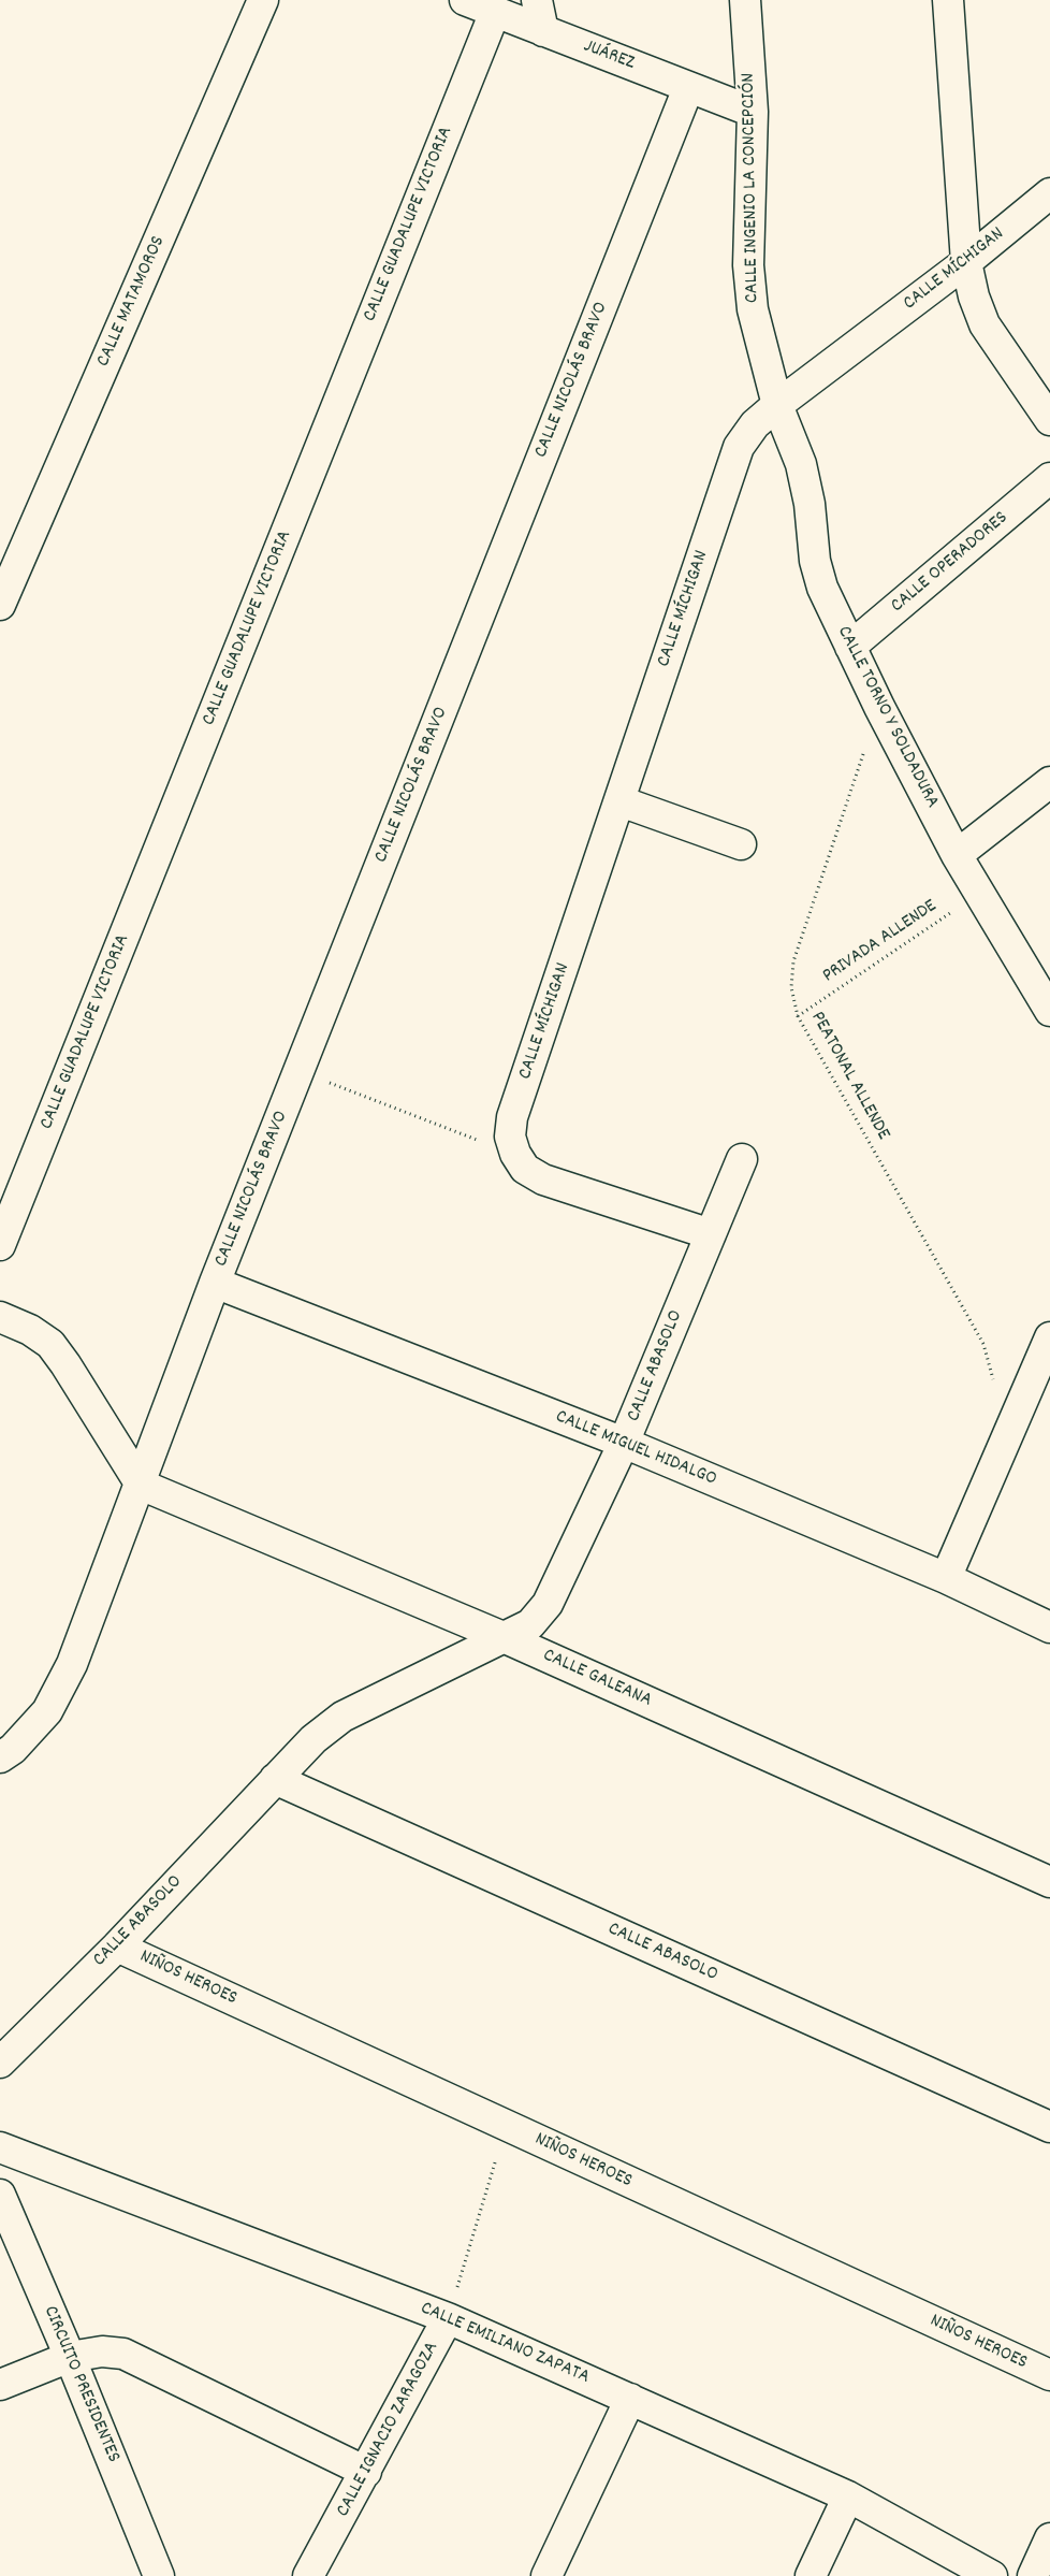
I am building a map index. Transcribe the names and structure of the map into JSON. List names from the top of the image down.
{
  "streets": {
    "street": [
      "JUÁREZ",
      "CALLE INGENIO LA CONCEPCIÓN",
      "CALLE GUADALUPE VICTORIA",
      "CALLE MÍCHIGAN",
      "CALLE MATAMOROS",
      "CALLE NICOLÁS BRAVO",
      "CALLE OPERADORES",
      "CALLE TORNO Y SOLDADURA",
      "CALLE ABASOLO",
      "CALLE MIGUEL HIDALGO",
      "CALLE GALEANA",
      "NIÑOS HEROES",
      "CALLE EMILIANO ZAPATA",
      "CIRCUITO PRESIDENTES",
      "CALLE IGNACIO ZARAGOZA"
    ],
    "path": ["PRIVADA ALLENDE", "PEATONAL ALLENDE"]
  },
  "crossings": [
    ["JUÁREZ", "CALLE INGENIO LA CONCEPCIÓN"],
    ["JUÁREZ", "CALLE GUADALUPE VICTORIA"],
    ["JUÁREZ", "CALLE NICOLÁS BRAVO"],
    ["CALLE INGENIO LA CONCEPCIÓN", "CALLE MÍCHIGAN"],
    ["CALLE INGENIO LA CONCEPCIÓN", "CALLE TORNO Y SOLDADURA"],
    ["CALLE MÍCHIGAN", "CALLE TORNO Y SOLDADURA"],
    ["CALLE NICOLÁS BRAVO", "CALLE MIGUEL HIDALGO"],
    ["CALLE NICOLÁS BRAVO", "CALLE GALEANA"],
    ["CALLE OPERADORES", "CALLE TORNO Y SOLDADURA"],
    ["CALLE TORNO Y SOLDADURA", "PRIVADA ALLENDE"],
    ["CALLE TORNO Y SOLDADURA", "PEATONAL ALLENDE"],
    ["PRIVADA ALLENDE", "PEATONAL ALLENDE"],
    ["CALLE ABASOLO", "CALLE MIGUEL HIDALGO"],
    ["CALLE ABASOLO", "CALLE GALEANA"],
    ["CALLE ABASOLO", "NIÑOS HEROES"],
    ["CALLE EMILIANO ZAPATA", "CALLE IGNACIO ZARAGOZA"]
  ]
}
